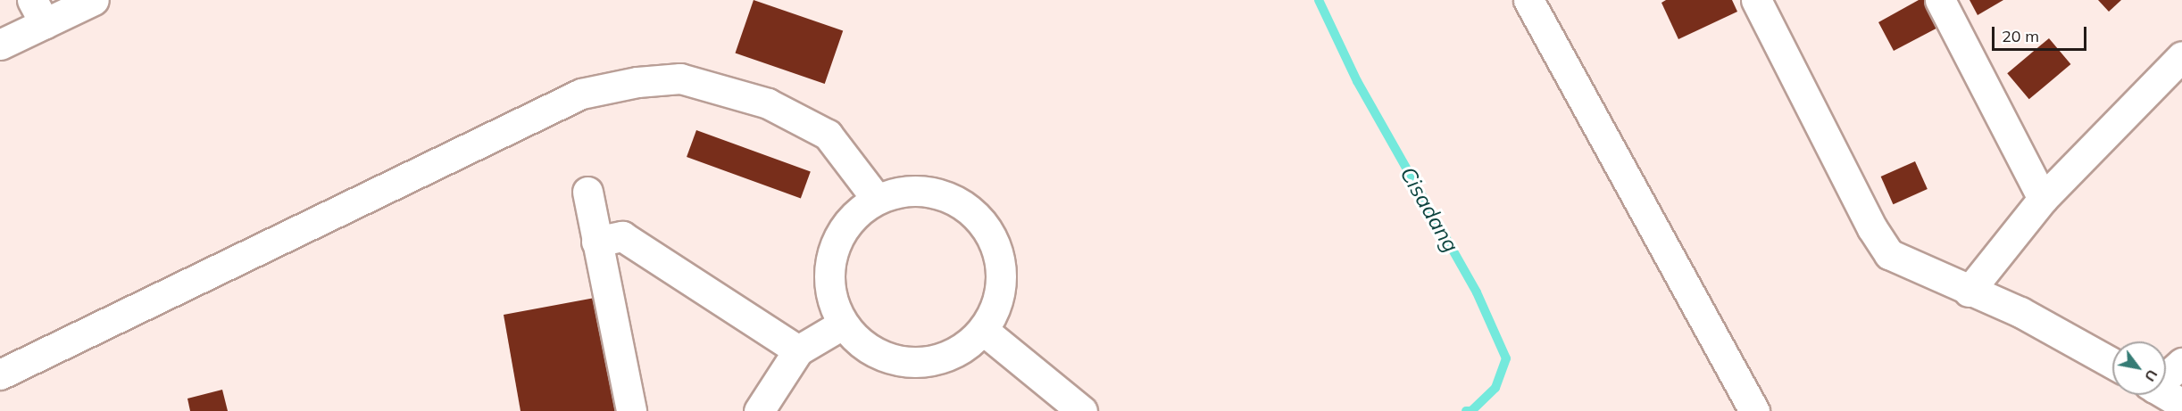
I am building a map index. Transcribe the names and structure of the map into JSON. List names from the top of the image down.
{
  "water": ["Cisadang"],
  "scale_bar": "20 m",
  "north": "bottom right"
}
